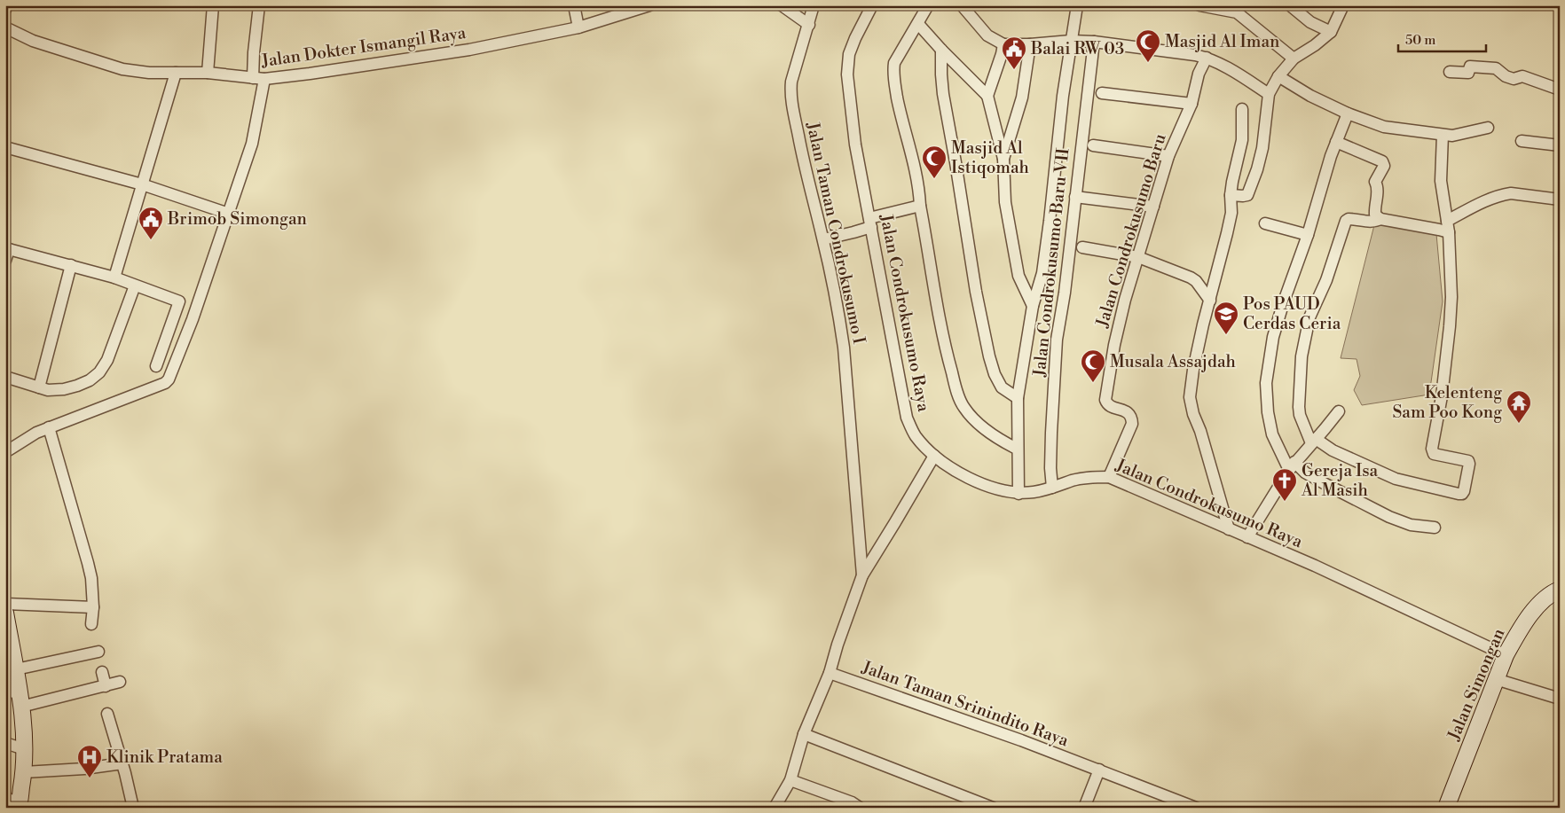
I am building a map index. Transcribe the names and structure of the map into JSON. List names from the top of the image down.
{
  "streets": {
    "main road": ["Jalan Simongan"],
    "street": [
      "Jalan Dokter Ismangil Raya",
      "Jalan Condrokusumo Baru",
      "Jalan Taman Condrokusumo I",
      "Jalan Condrokusumo Baru VII",
      "Jalan Condrokusumo Raya",
      "Jalan Taman Srinindito Raya"
    ]
  },
  "crossings": [
    ["Jalan Condrokusumo Baru", "Jalan Condrokusumo Raya"],
    ["Jalan Condrokusumo Baru VII", "Jalan Condrokusumo Raya"],
    ["Jalan Condrokusumo Raya", "Jalan Simongan"]
  ],
  "places": {
    "mosque": ["Masjid Al Iman", "Masjid Al Istiqomah", "Musala Assajdah"],
    "public building": ["Balai RW 03", "Brimob Simongan"],
    "school or university": ["Pos PAUD Cerdas Ceria"],
    "temple": ["Kelenteng Sam Poo Kong"],
    "church": ["Gereja Isa Al Masih"],
    "hospital": ["Klinik Pratama"]
  },
  "scale_bar": "50 m"
}
